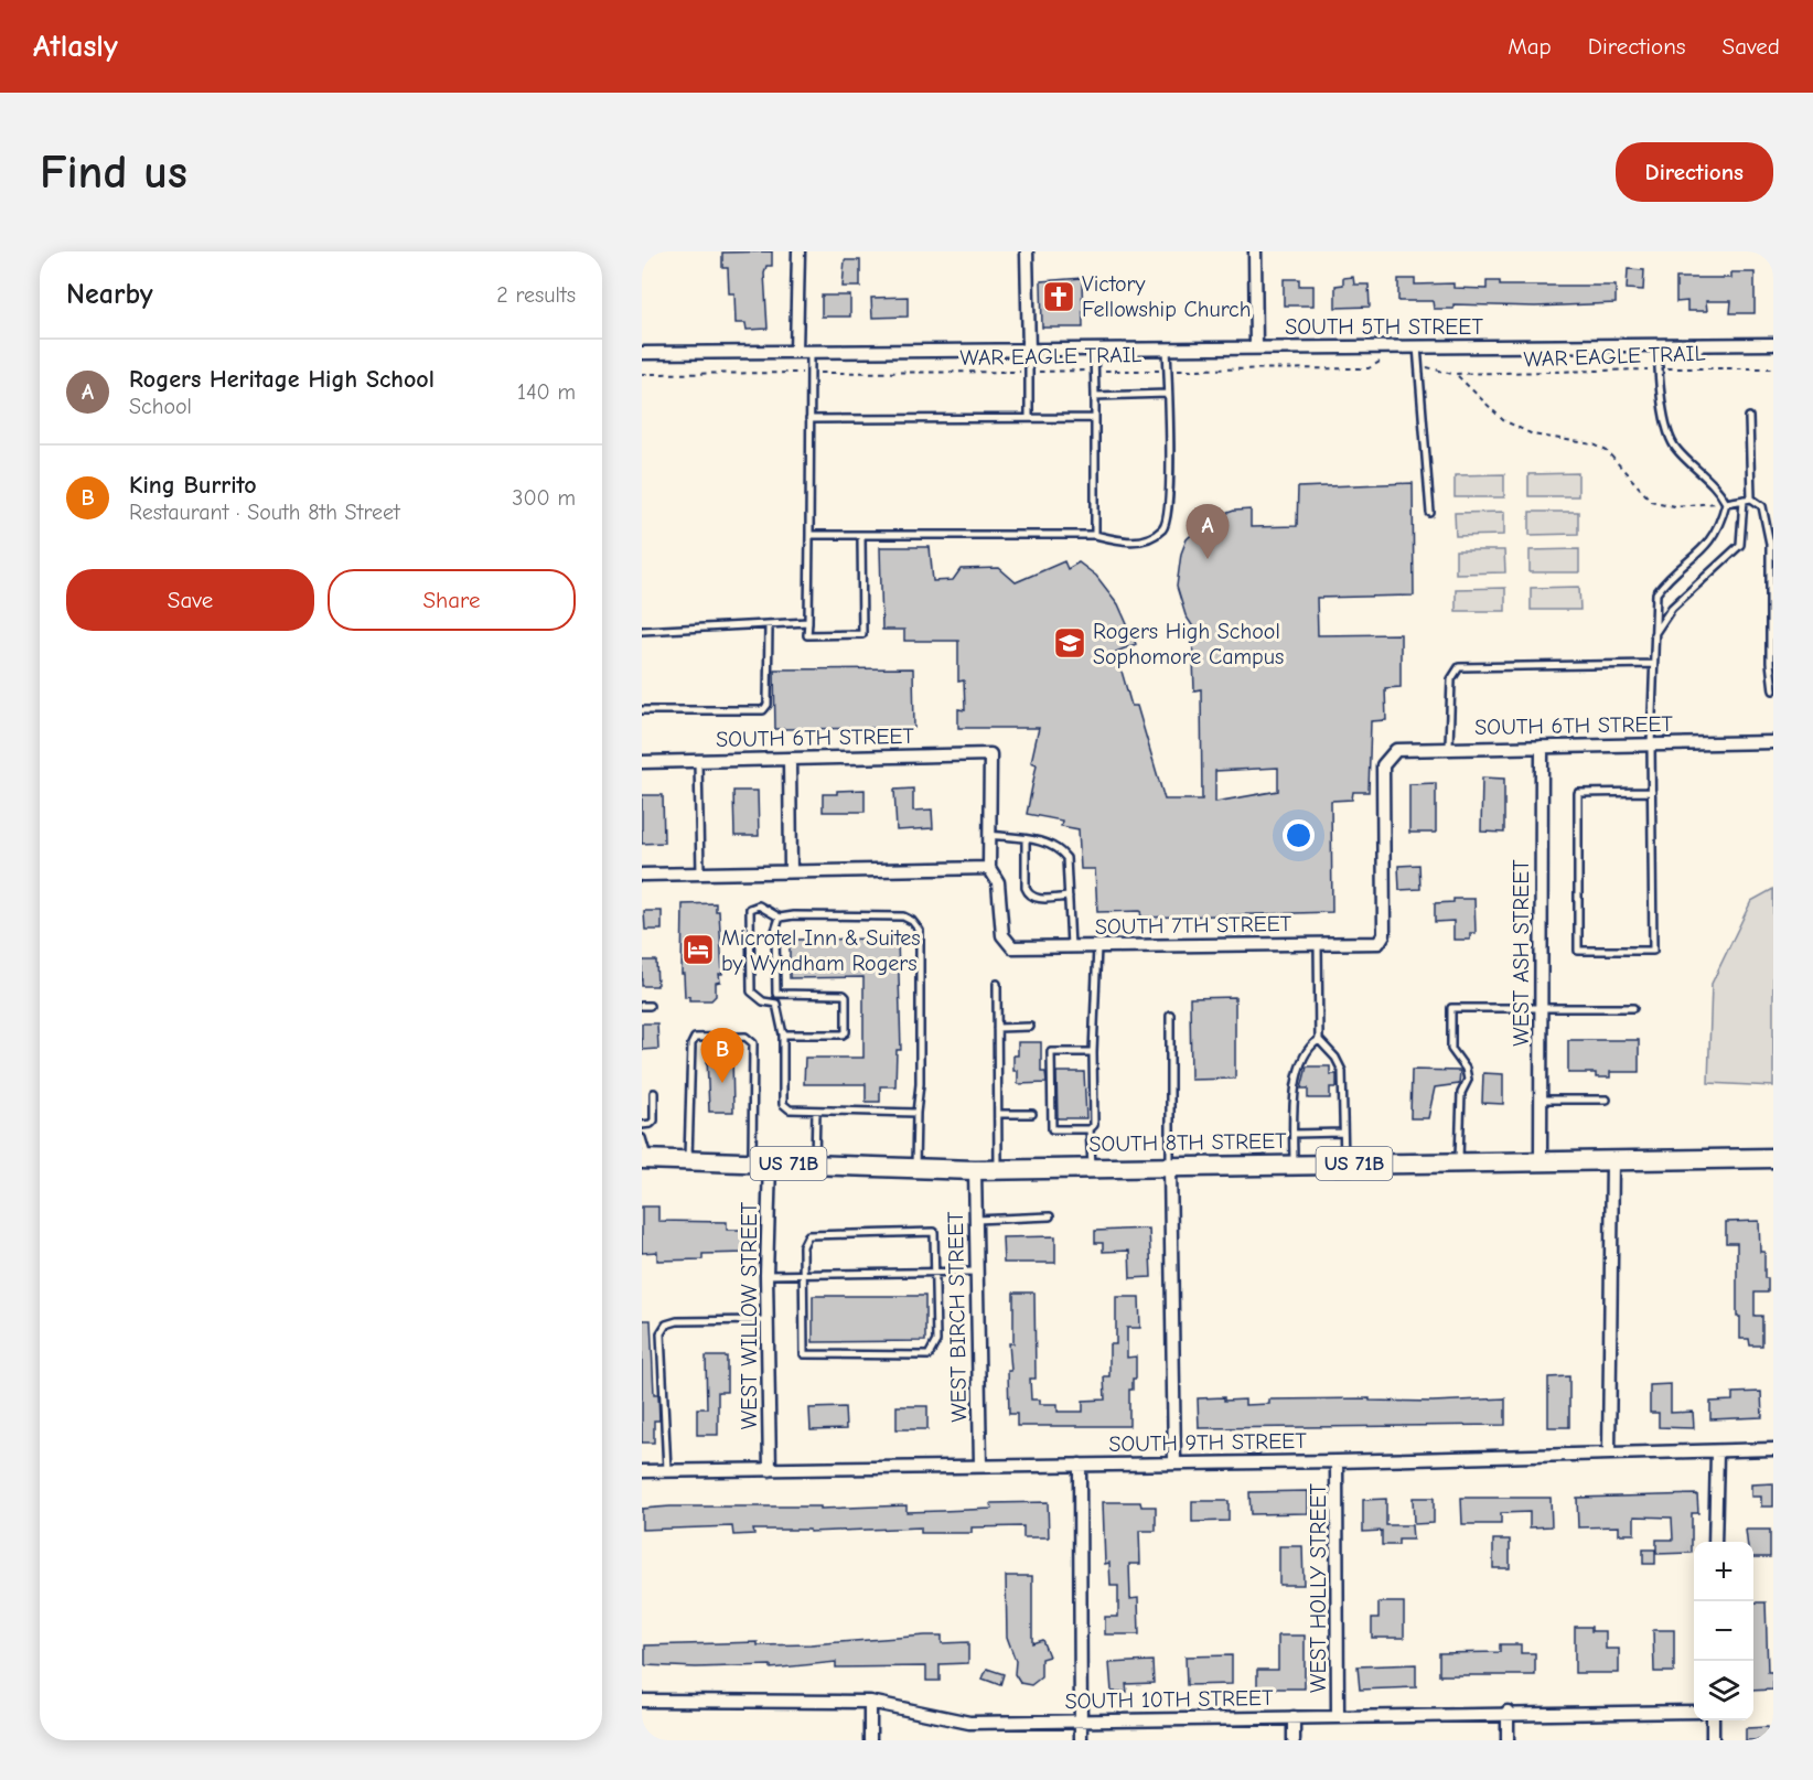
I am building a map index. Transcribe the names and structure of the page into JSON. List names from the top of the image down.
{
  "streets": {
    "main road": ["SOUTH 8TH STREET", "US 71B"],
    "street": [
      "SOUTH 5TH STREET",
      "SOUTH 6TH STREET",
      "SOUTH 7TH STREET",
      "WEST ASH STREET",
      "WEST WILLOW STREET",
      "WEST BIRCH STREET",
      "SOUTH 9TH STREET",
      "WEST HOLLY STREET",
      "SOUTH 10TH STREET"
    ],
    "path": ["WAR EAGLE TRAIL"]
  },
  "crossings": [
    ["SOUTH 6TH STREET", "SOUTH 7TH STREET"],
    ["SOUTH 6TH STREET", "WEST ASH STREET"],
    ["WEST ASH STREET", "SOUTH 8TH STREET"],
    ["SOUTH 8TH STREET", "WEST WILLOW STREET"],
    ["SOUTH 8TH STREET", "WEST BIRCH STREET"],
    ["WEST WILLOW STREET", "SOUTH 9TH STREET"],
    ["WEST BIRCH STREET", "SOUTH 9TH STREET"],
    ["SOUTH 9TH STREET", "WEST HOLLY STREET"],
    ["WEST HOLLY STREET", "SOUTH 10TH STREET"]
  ],
  "places": {
    "church": ["Victory Fellowship Church"],
    "school or university": ["Rogers High School Sophomore Campus"],
    "hotel": ["Microtel Inn & Suites by Wyndham Rogers"]
  },
  "page": {
    "header": "Atlasly",
    "nav": ["Map", "Directions", "Saved"],
    "buttons": [
      "Directions",
      ["Save", "Share"]
    ],
    "title": "Find us",
    "heading": ["Nearby", "2 results"],
    "list": [
      {
        "mark": "A",
        "name": "Rogers Heritage High School",
        "note": "School",
        "value": "140 m"
      },
      {
        "mark": "B",
        "name": "King Burrito",
        "note": "Restaurant · South 8th Street",
        "value": "300 m"
      }
    ],
    "pins": ["A", "B"],
    "map_buttons": ["+", "−"]
  }
}
